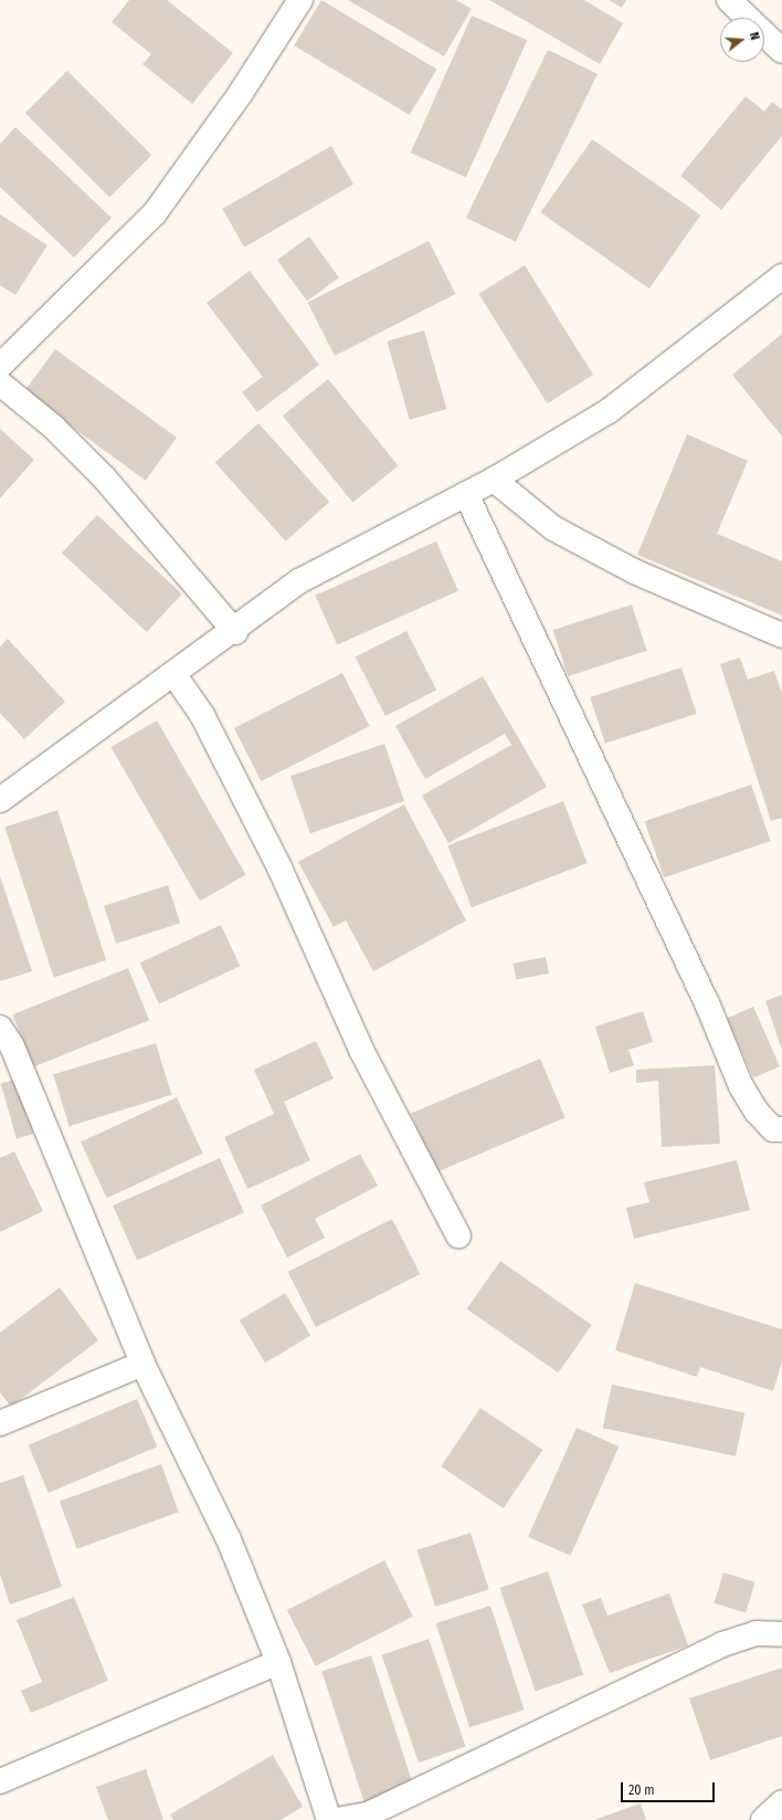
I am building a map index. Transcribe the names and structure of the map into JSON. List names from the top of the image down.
{
  "scale_bar": "20 m",
  "north": "right"
}
